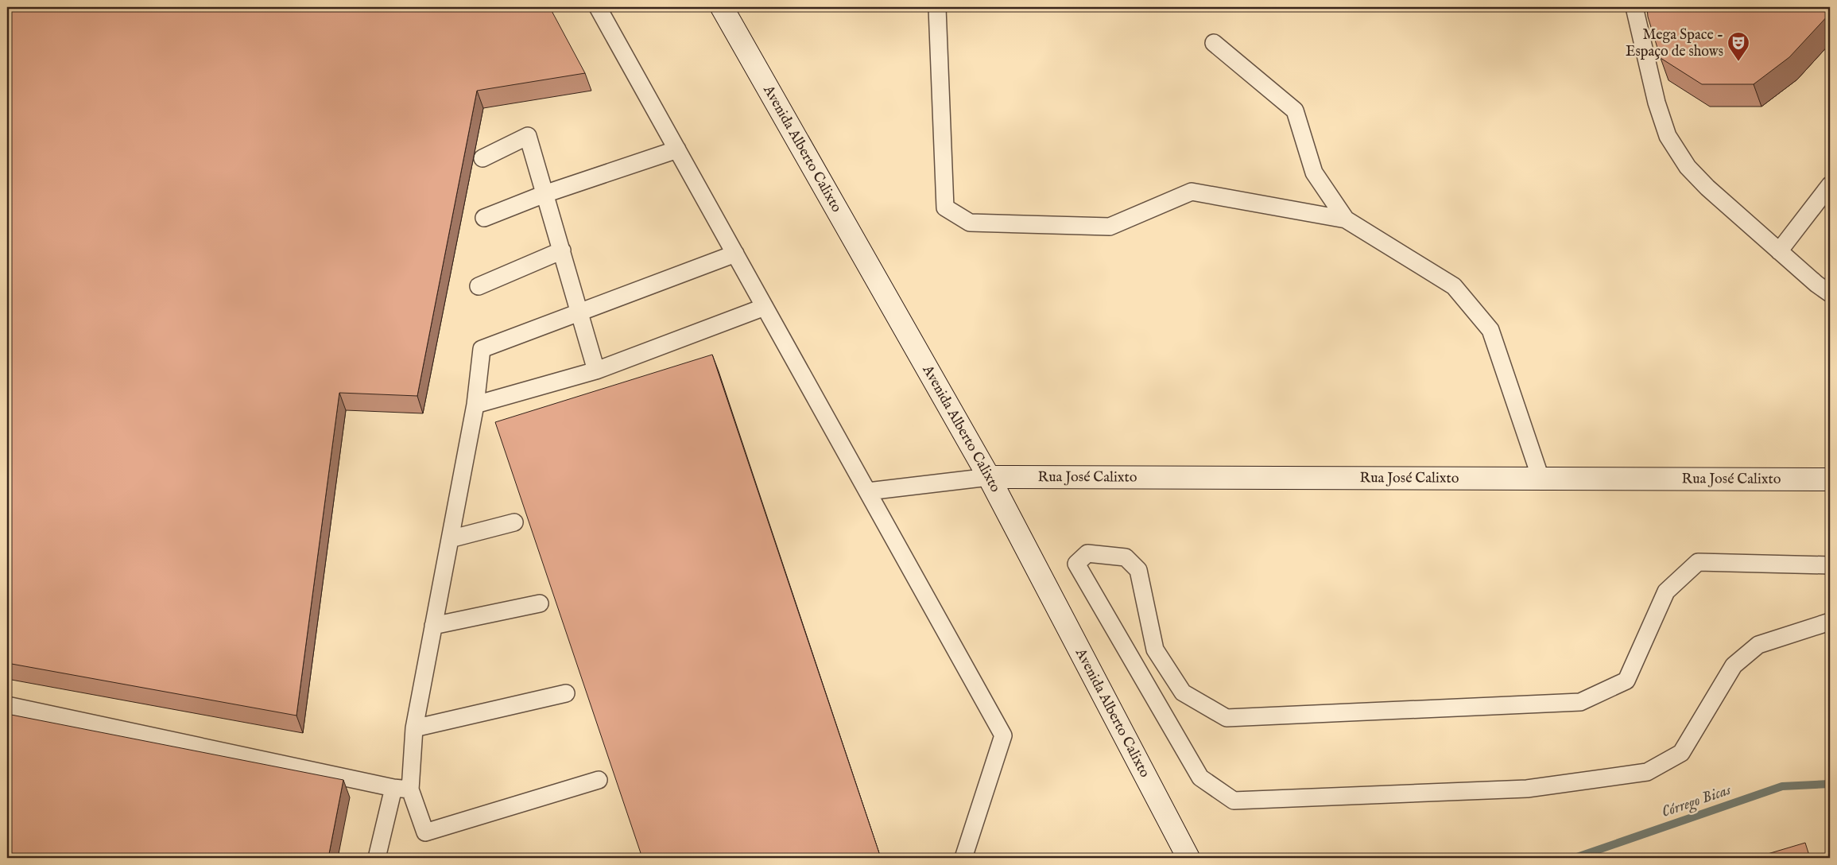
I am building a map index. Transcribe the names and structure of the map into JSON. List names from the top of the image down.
{
  "streets": {
    "street": ["Avenida Alberto Calixto", "Rua José Calixto"]
  },
  "crossings": [
    ["Avenida Alberto Calixto", "Rua José Calixto"]
  ],
  "water": ["Córrego Bicas"],
  "places": {
    "theatre": ["Mega Space - Espaço de shows"]
  }
}
